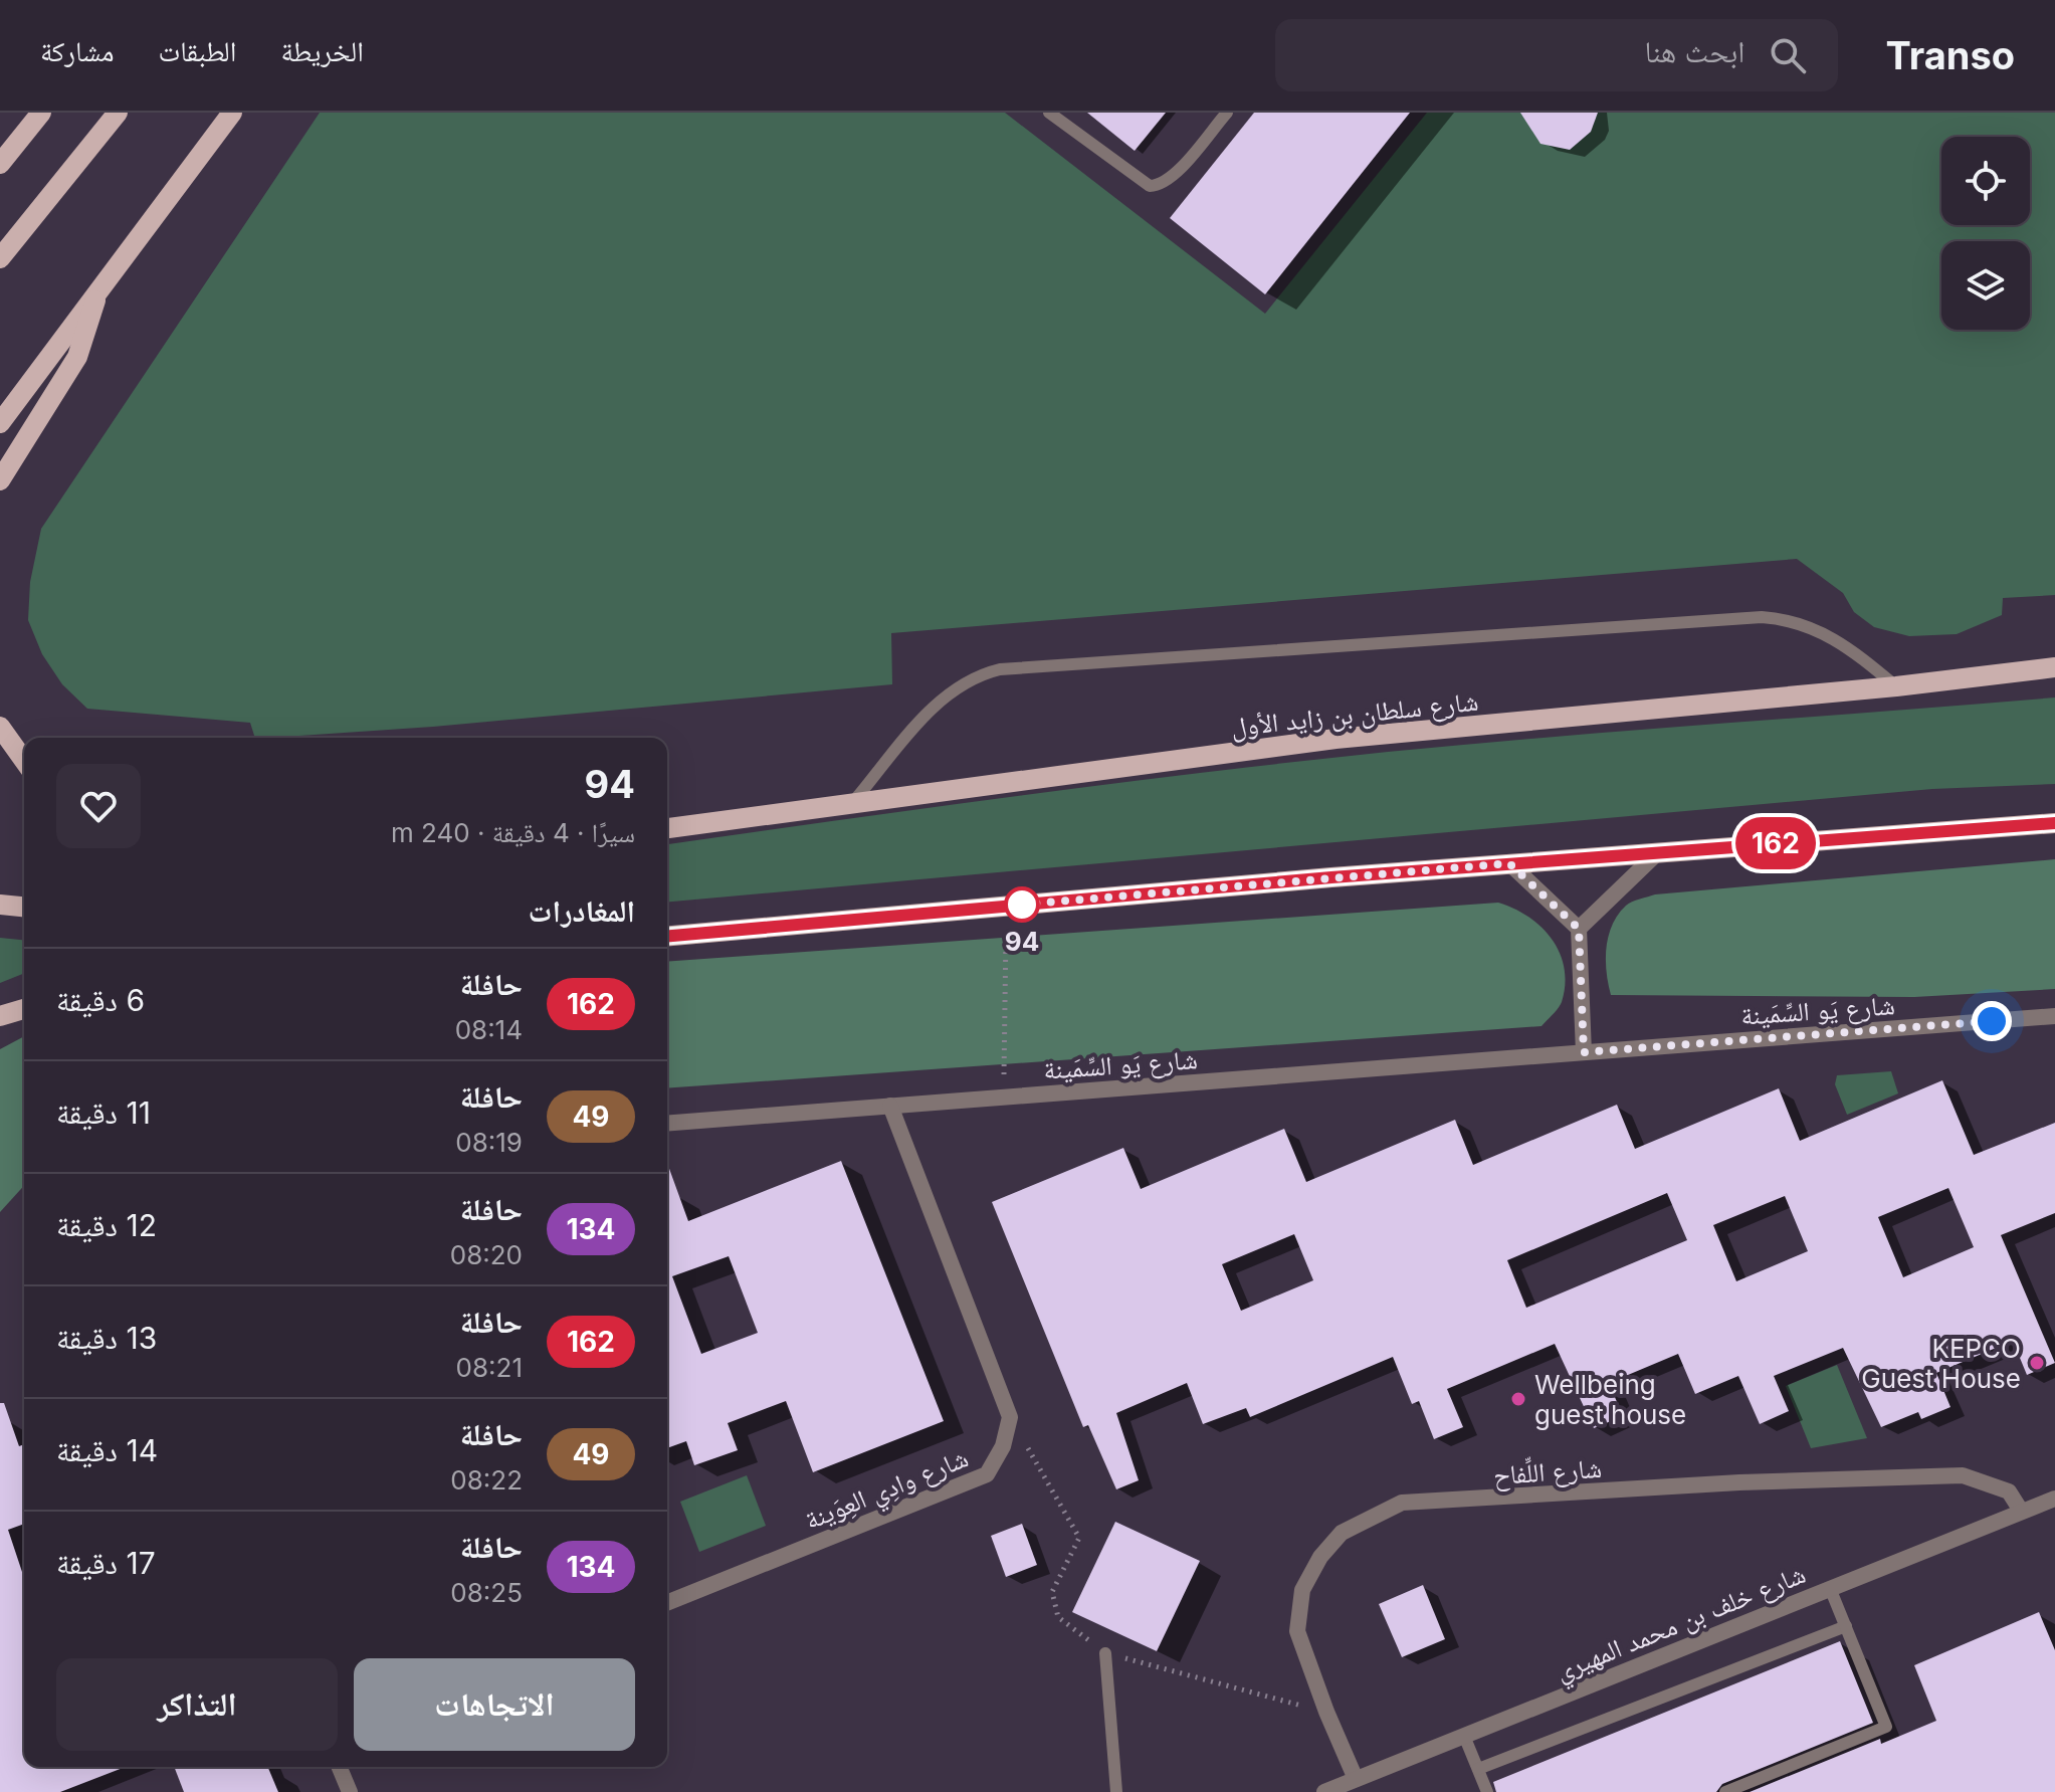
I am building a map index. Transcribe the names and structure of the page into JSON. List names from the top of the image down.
{
  "streets": {
    "main road": ["شارع سلطان بن زايد الأول"],
    "street": [
      "شارع يَو السِّمَينة",
      "شارع اللِّفاح",
      "شارع وادِي العِوَينة",
      "شارع خلف بن محمد المهيري"
    ]
  },
  "crossings": [
    ["شارع اللِّفاح", "شارع خلف بن محمد المهيري"]
  ],
  "places": ["94", "KEPCO Guest House", "Wellbeing guest house"],
  "lines": ["bus line 162"],
  "page": {
    "header": "Transo",
    "search": "ابحث هنا",
    "nav": ["الخريطة", "الطبقات", "مشاركة"],
    "on_map": "162",
    "heading": [
      ["94", "سيرًا · 4 دقيقة · 240 m"],
      "المغادرات"
    ],
    "list": [
      {
        "mark": "162",
        "name": "حافلة",
        "note": "08:14",
        "value": "6 دقيقة"
      },
      {
        "mark": "49",
        "name": "حافلة",
        "note": "08:19",
        "value": "11 دقيقة"
      },
      {
        "mark": "134",
        "name": "حافلة",
        "note": "08:20",
        "value": "12 دقيقة"
      },
      {
        "mark": "162",
        "name": "حافلة",
        "note": "08:21",
        "value": "13 دقيقة"
      },
      {
        "mark": "49",
        "name": "حافلة",
        "note": "08:22",
        "value": "14 دقيقة"
      },
      {
        "mark": "134",
        "name": "حافلة",
        "note": "08:25",
        "value": "17 دقيقة"
      }
    ],
    "buttons": ["الاتجاهات", "التذاكر"]
  }
}
